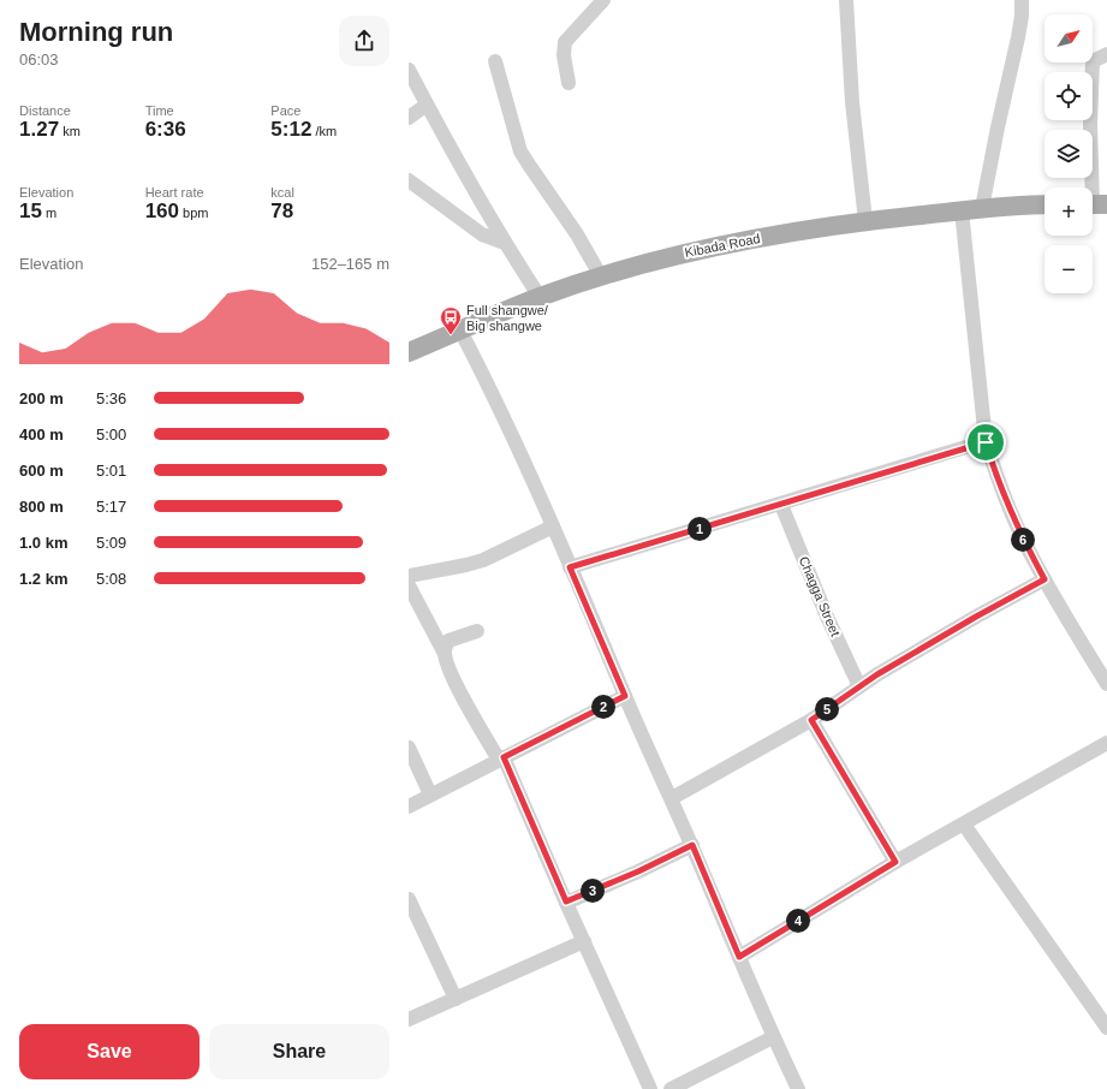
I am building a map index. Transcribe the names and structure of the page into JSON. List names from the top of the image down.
{
  "streets": {
    "main road": ["Kibada Road"],
    "street": ["Chagga Street"]
  },
  "places": {
    "bus stop": ["Full shangwe/ Big shangwe"]
  },
  "north": "top right",
  "page": {
    "heading": ["Morning run", "06:03"],
    "map_buttons": ["+", "−"],
    "stats": [
      ["Distance", "1.27 km"],
      ["Time", "6:36"],
      ["Pace", "5:12 /km"],
      ["Elevation", "15 m"],
      ["Heart rate", "160 bpm"],
      ["kcal", "78"]
    ],
    "chart": ["Elevation", "152–165 m"],
    "list": [
      {
        "name": "200 m",
        "note": "5:36"
      },
      {
        "name": "400 m",
        "note": "5:00"
      },
      {
        "name": "600 m",
        "note": "5:01"
      },
      {
        "name": "800 m",
        "note": "5:17"
      },
      {
        "name": "1.0 km",
        "note": "5:09"
      },
      {
        "name": "1.2 km",
        "note": "5:08"
      }
    ],
    "pins": [
      "1",
      "6",
      "2",
      "5",
      "3",
      "4"
    ],
    "buttons": ["Save", "Share"]
  }
}
